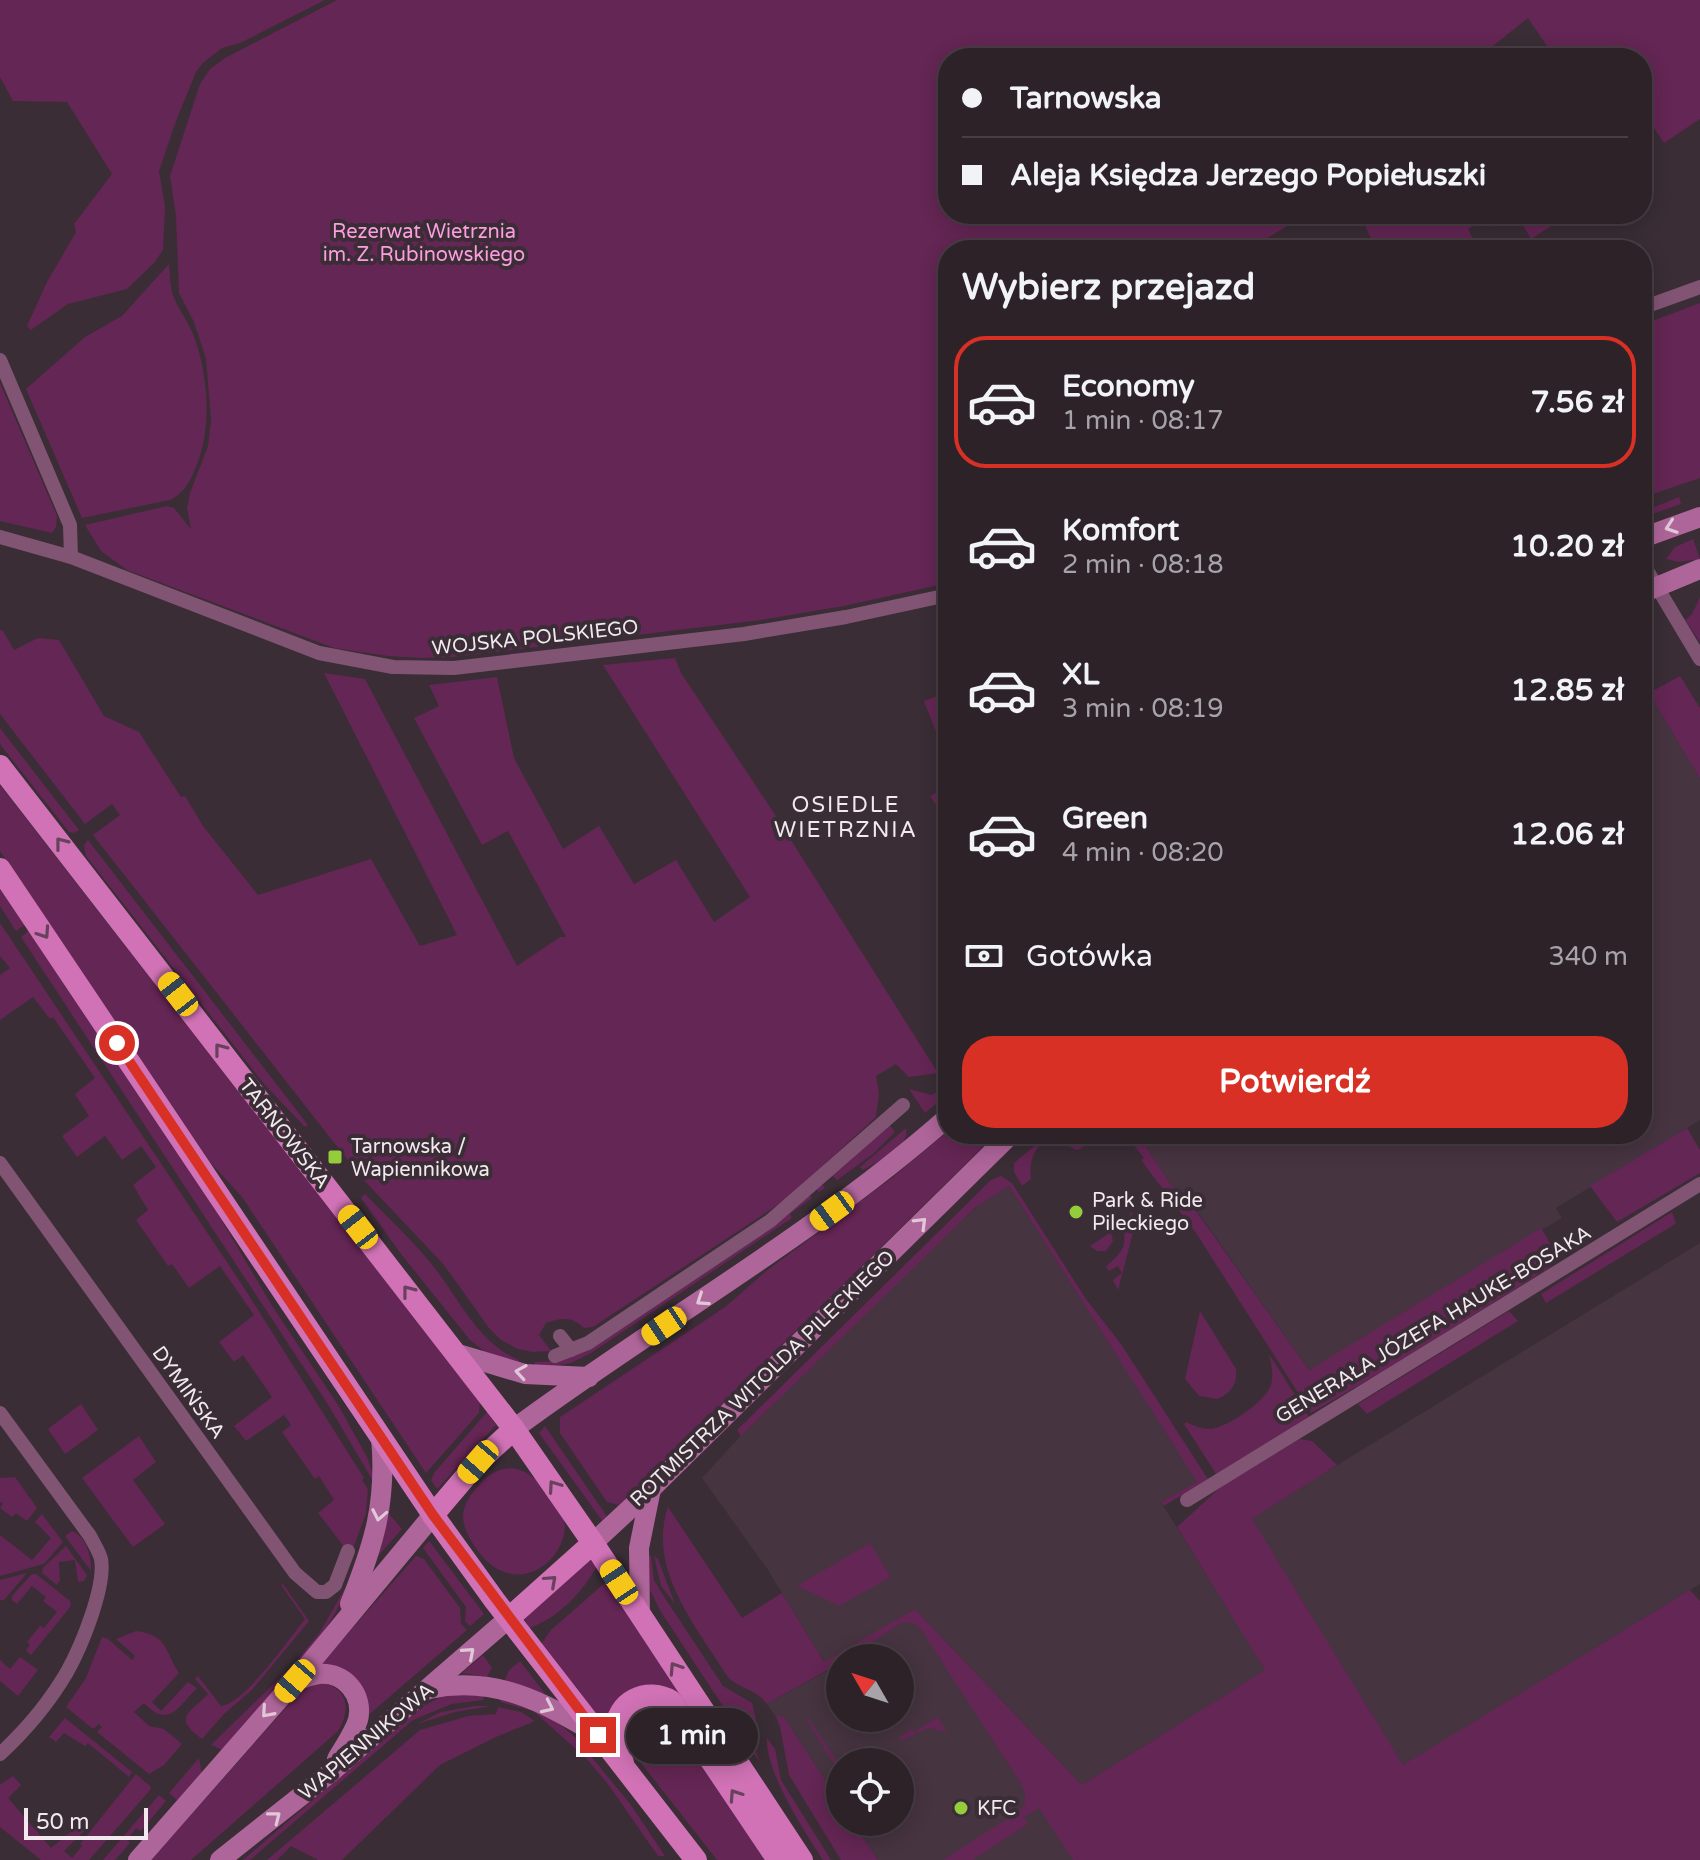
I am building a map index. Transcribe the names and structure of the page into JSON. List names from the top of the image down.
{
  "streets": {
    "main road": ["TARNOWSKA", "ROTMISTRZA WITOLDA PILECKIEGO", "WAPIENNIKOWA"],
    "street": ["WOJSKA POLSKIEGO", "GENERAŁA JÓZEFA HAUKE-BOSAKA", "DYMIŃSKA"]
  },
  "crossings": [
    ["TARNOWSKA", "ROTMISTRZA WITOLDA PILECKIEGO"],
    ["ROTMISTRZA WITOLDA PILECKIEGO", "WAPIENNIKOWA"]
  ],
  "districts": ["OSIEDLE WIETRZNIA"],
  "parks": ["Rezerwat Wietrznia im. Z. Rubinowskiego"],
  "places": {
    "transit": ["Tarnowska / Wapiennikowa"],
    "other": ["Park & Ride Pileckiego", "KFC"]
  },
  "scale_bar": "50 m",
  "north": "top left",
  "page": {
    "banner": ["Tarnowska", "Aleja Księdza Jerzego Popiełuszki"],
    "heading": "Wybierz przejazd",
    "list": [
      {
        "name": "Economy",
        "note": "1 min · 08:17",
        "value": "7.56 zł"
      },
      {
        "name": "Komfort",
        "note": "2 min · 08:18",
        "value": "10.20 zł"
      },
      {
        "name": "XL",
        "note": "3 min · 08:19",
        "value": "12.85 zł"
      },
      {
        "name": "Green",
        "note": "4 min · 08:20",
        "value": "12.06 zł"
      }
    ],
    "pay": ["Gotówka", "340 m"],
    "buttons": "Potwierdź",
    "bubble": "1 min",
    "scale": "50 m"
  }
}
